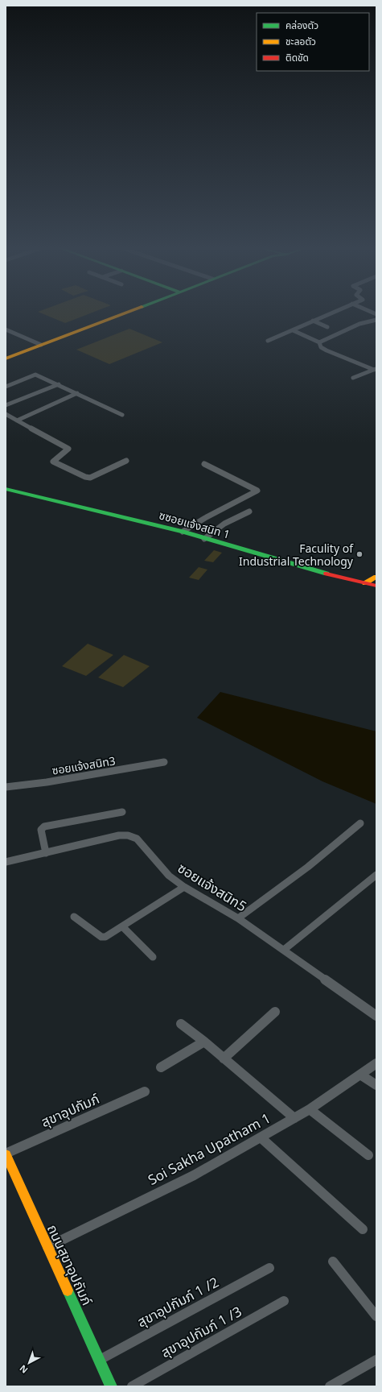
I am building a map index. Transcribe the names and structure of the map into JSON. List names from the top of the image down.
{
  "streets": {
    "main road": ["ซซอยแจ้งสนิท 1", "ถนนสุขาอุปถัมภ์"],
    "street": [
      "ซอยแจ้งสนิท3",
      "ซอยแจ้งสนิท5",
      "สุขาอุปกัมภ์",
      "Soi Sakha Upatham 1",
      "สุขาอุปกัมภ์ 1 /2",
      "สุขาอุปกัมภ์ 1 /3"
    ]
  },
  "crossings": [
    ["สุขาอุปกัมภ์", "ถนนสุขาอุปถัมภ์"],
    ["Soi Sakha Upatham 1", "ถนนสุขาอุปถัมภ์"],
    ["ถนนสุขาอุปถัมภ์", "สุขาอุปกัมภ์ 1 /2"]
  ],
  "places": ["Faculity of Industrial Technology"],
  "legend": ["คล่องตัว", "ชะลอตัว", "ติดขัด"],
  "north": "bottom left"
}
